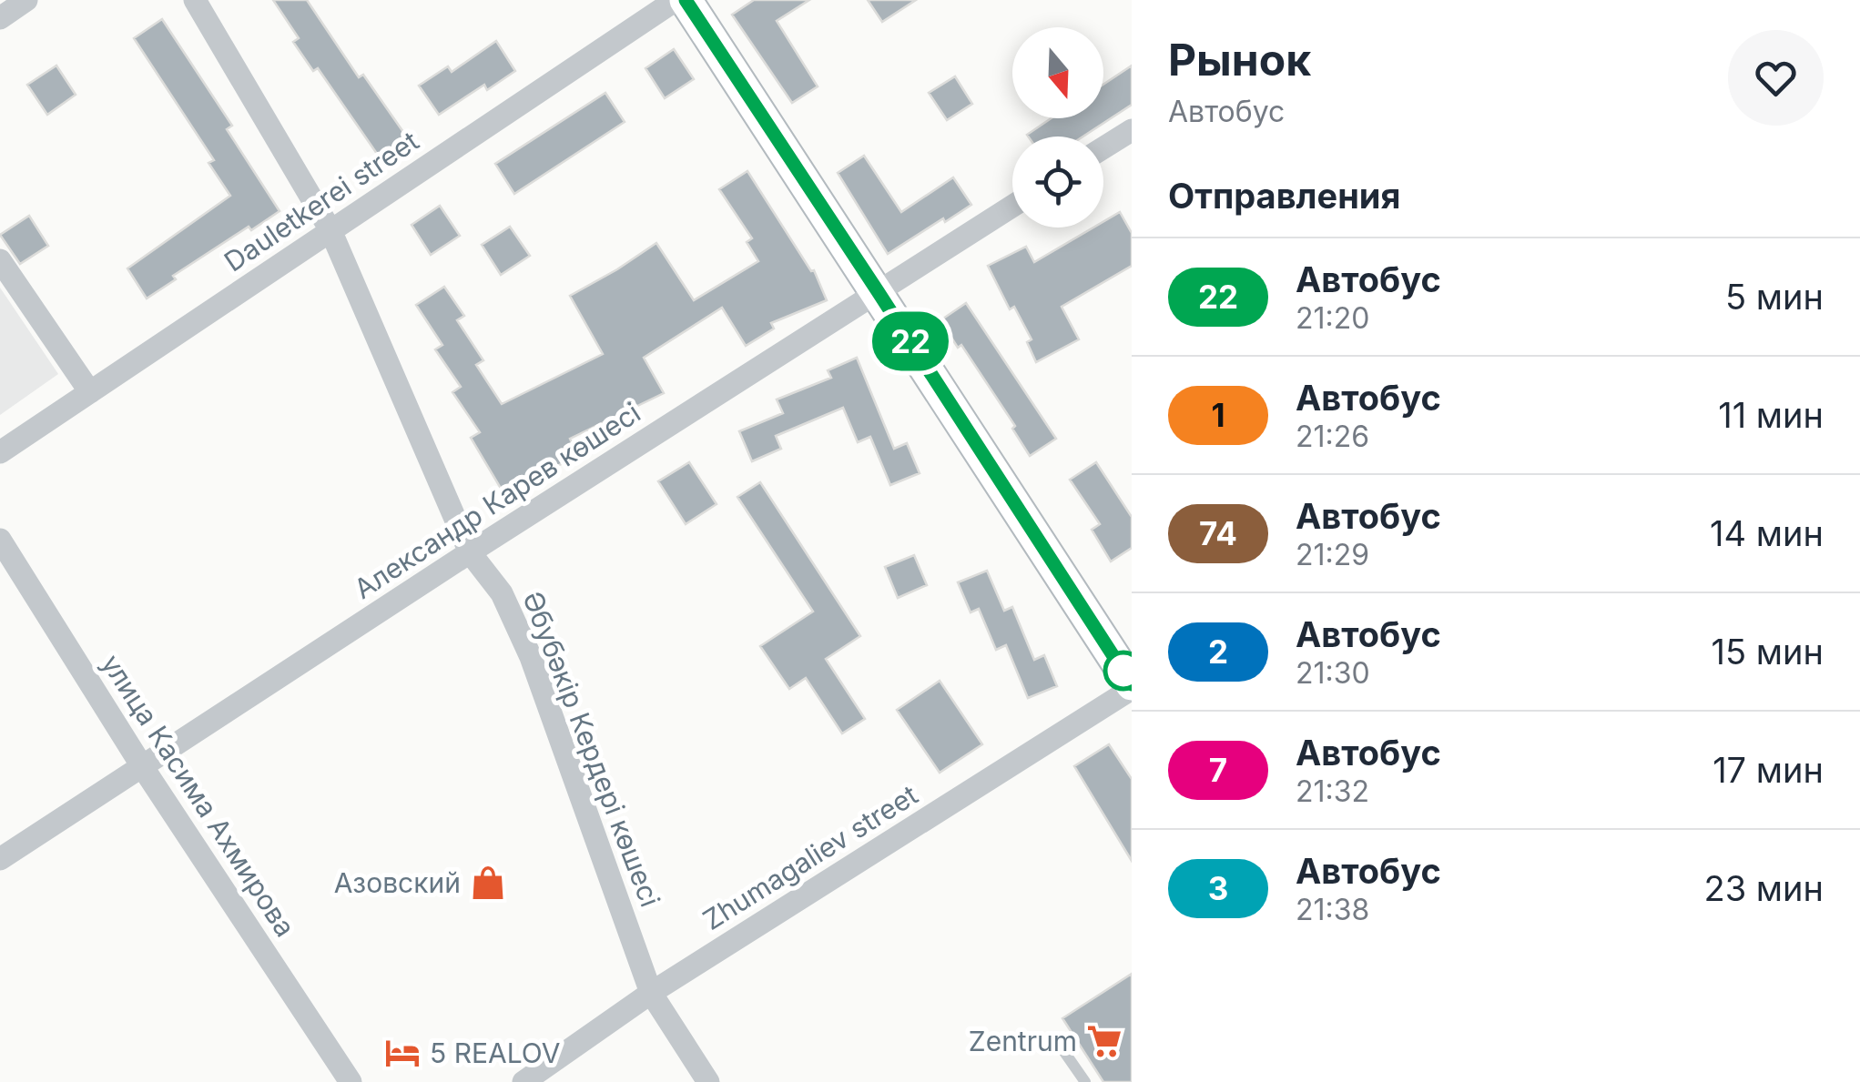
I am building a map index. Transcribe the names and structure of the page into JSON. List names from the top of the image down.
{
  "streets": {
    "street": [
      "Dauletkerei street",
      "Александр Карев көшесі",
      "Әбубәкір Кердері көшесі",
      "улица Касима Ахмирова",
      "Zhumagaliev street"
    ]
  },
  "crossings": [
    ["Dauletkerei street", "Әбубәкір Кердері көшесі"],
    ["Александр Карев көшесі", "Әбубәкір Кердері көшесі"],
    ["Александр Карев көшесі", "улица Касима Ахмирова"],
    ["Әбубәкір Кердері көшесі", "Zhumagaliev street"]
  ],
  "places": {
    "shop": ["Азовский"],
    "supermarket": ["Zentrum"],
    "hotel": ["5 REALOV"]
  },
  "lines": ["bus line 22"],
  "north": "bottom",
  "page": {
    "on_map": "22",
    "heading": [
      ["Рынок", "Автобус"],
      "Отправления"
    ],
    "list": [
      {
        "mark": "22",
        "name": "Автобус",
        "note": "21:20",
        "value": "5 мин"
      },
      {
        "mark": "1",
        "name": "Автобус",
        "note": "21:26",
        "value": "11 мин"
      },
      {
        "mark": "74",
        "name": "Автобус",
        "note": "21:29",
        "value": "14 мин"
      },
      {
        "mark": "2",
        "name": "Автобус",
        "note": "21:30",
        "value": "15 мин"
      },
      {
        "mark": "7",
        "name": "Автобус",
        "note": "21:32",
        "value": "17 мин"
      },
      {
        "mark": "3",
        "name": "Автобус",
        "note": "21:38",
        "value": "23 мин"
      }
    ]
  }
}
